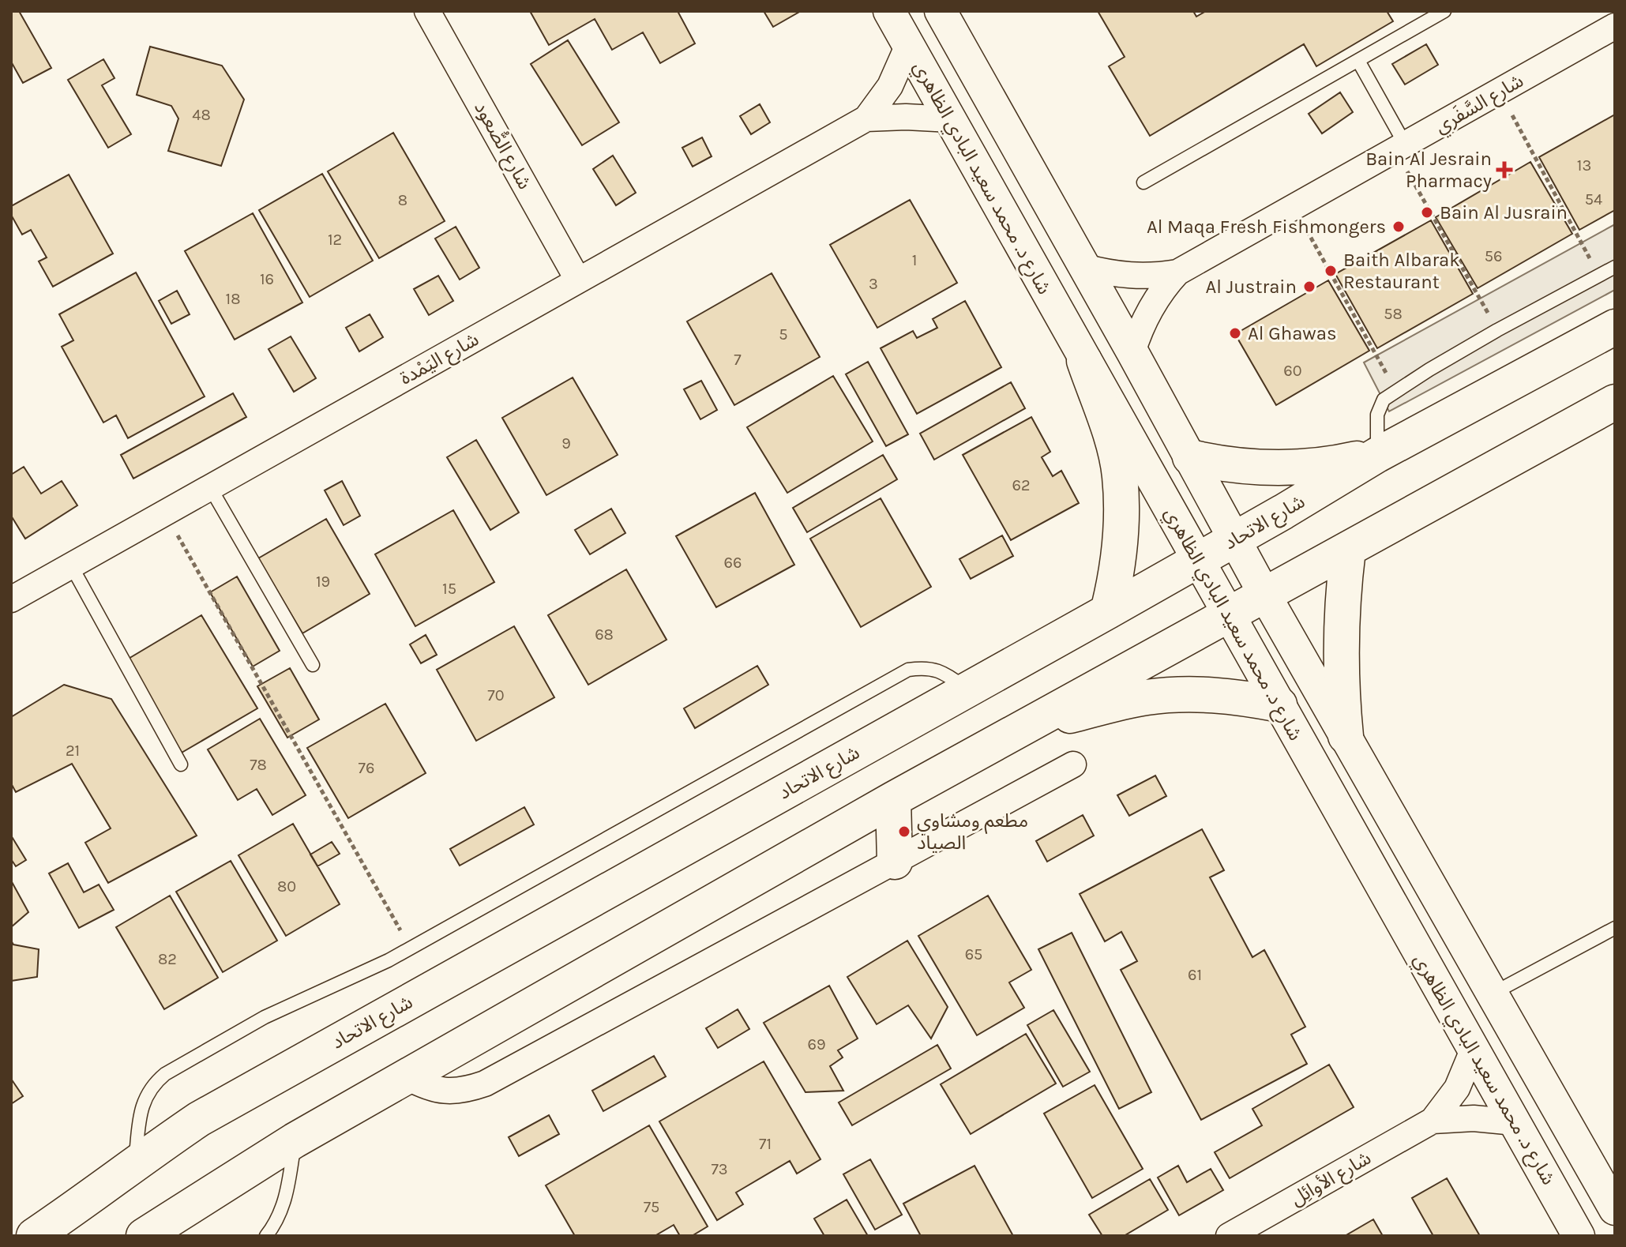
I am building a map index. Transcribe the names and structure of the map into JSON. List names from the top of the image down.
{
  "streets": {
    "main road": ["شارع الاتحاد"],
    "street": [
      "شارع السَّفَري",
      "شارع الصُّعود",
      "شارع د. محمد سعيد البادي الظاهري",
      "شارع اليَمْدة",
      "شارع الأوائِل"
    ]
  },
  "crossings": [
    ["شارع الصُّعود", "شارع اليَمْدة"],
    ["شارع د. محمد سعيد البادي الظاهري", "شارع اليَمْدة"],
    ["شارع د. محمد سعيد البادي الظاهري", "شارع الاتحاد"],
    ["شارع د. محمد سعيد البادي الظاهري", "شارع الأوائِل"]
  ],
  "places": {
    "health": ["Bain Al Jesrain Pharmacy"],
    "other": [
      "Bain Al Jusrain",
      "Al Maqa Fresh Fishmongers",
      "Baith Albarak Restaurant",
      "Al Justrain",
      "Al Ghawas",
      "مطعم ومشاوي الصياد"
    ]
  },
  "house_numbers": [
    "48",
    "13",
    "54",
    "8",
    "12",
    "56",
    "1",
    "16",
    "3",
    "18",
    "58",
    "5",
    "7",
    "60",
    "9",
    "62",
    "66",
    "19",
    "15",
    "68",
    "70",
    "21",
    "78",
    "76",
    "80",
    "65",
    "82",
    "61",
    "69",
    "71",
    "73",
    "75"
  ]
}
